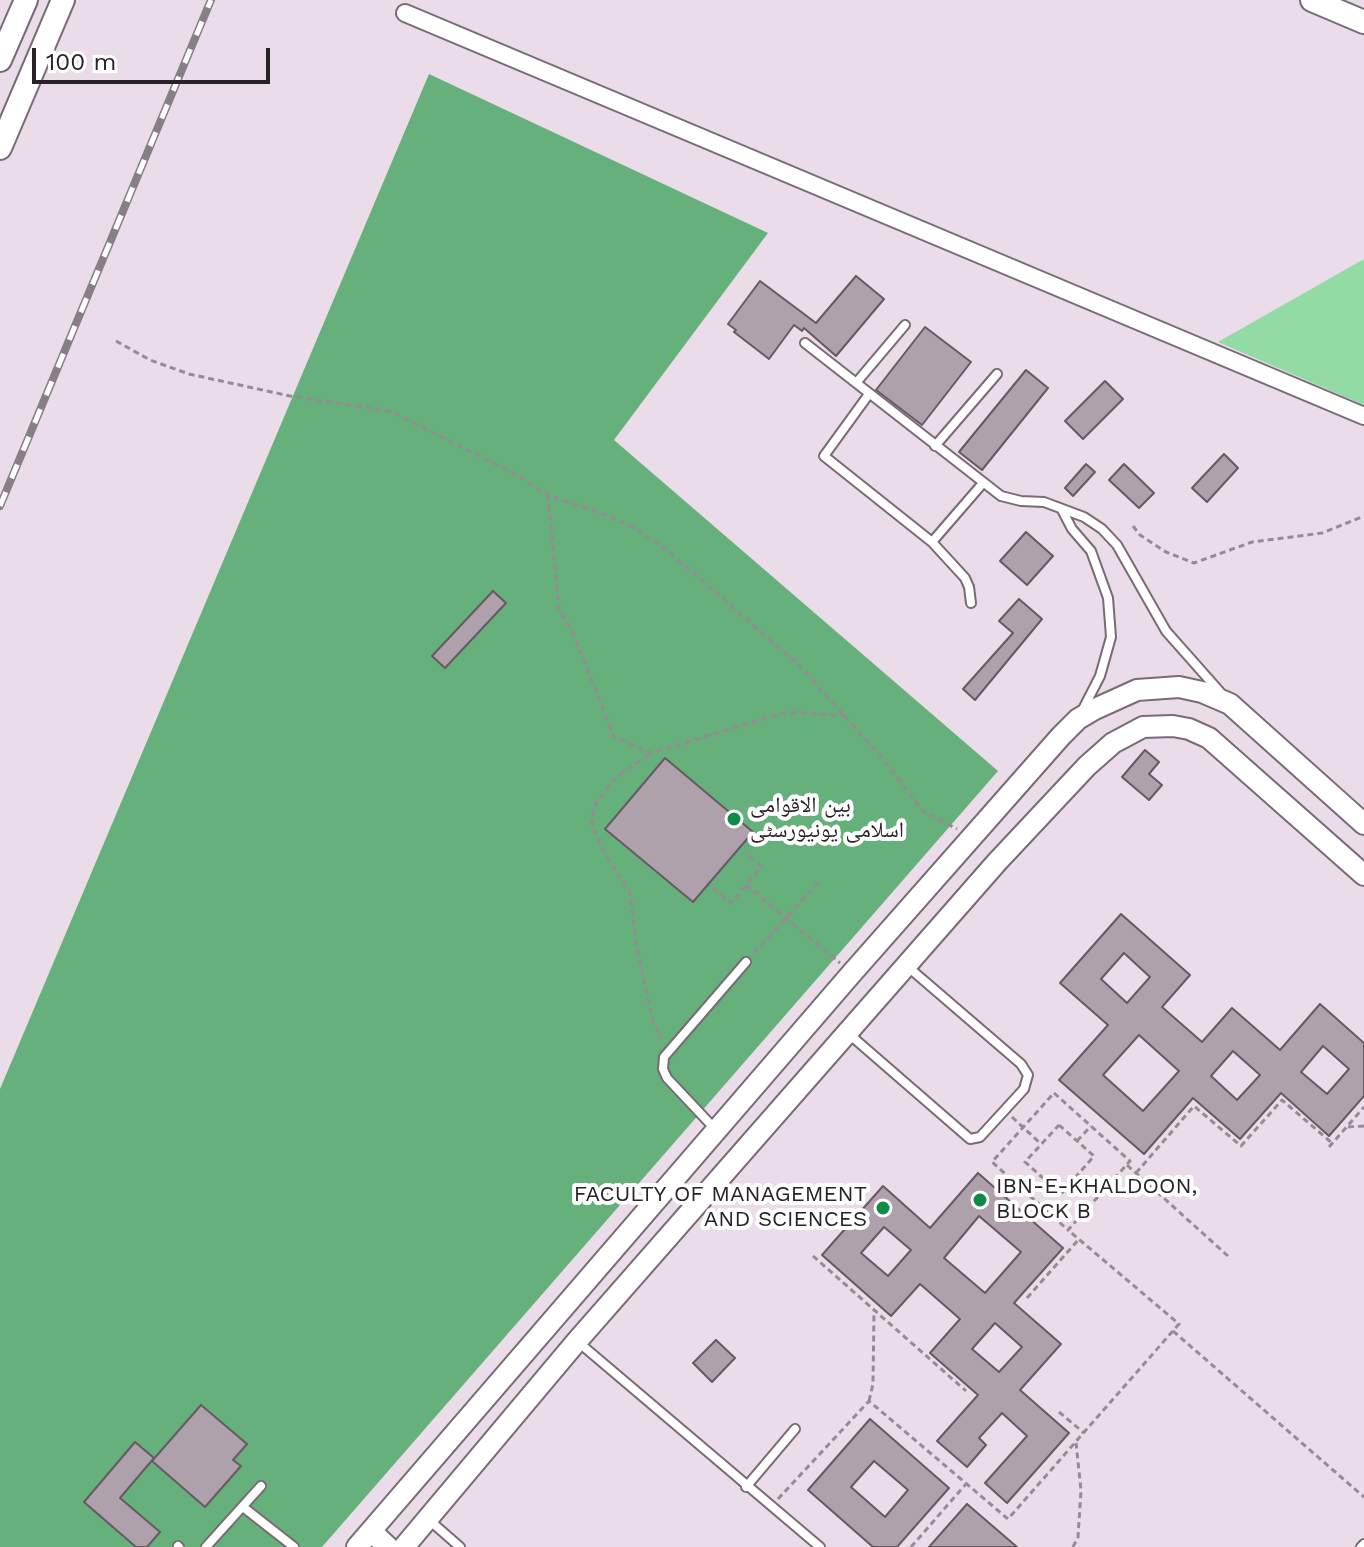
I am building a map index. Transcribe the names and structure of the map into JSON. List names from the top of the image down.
{
  "places": ["بین الاقوامی اسلامی یونیورسٹی", "IBN-E-KHALDOON, BLOCK B", "FACULTY OF MANAGEMENT AND SCIENCES"],
  "scale_bar": "100 m"
}
